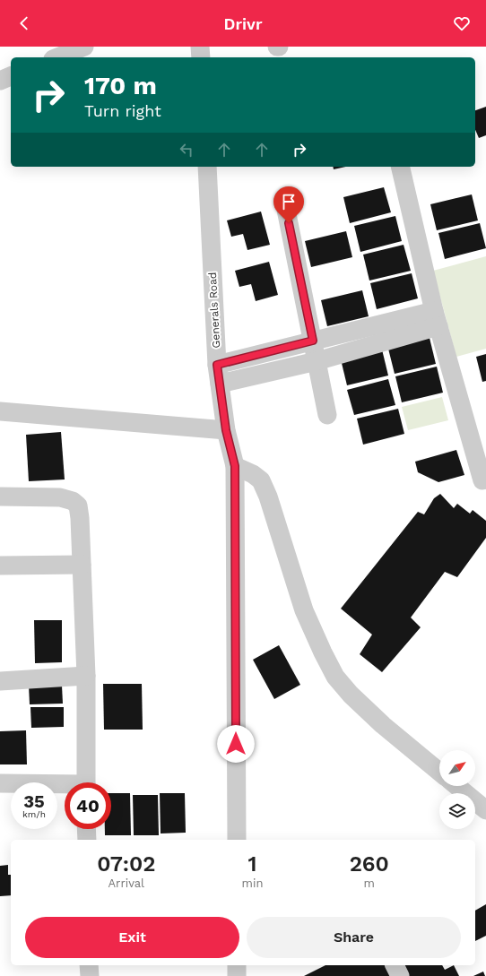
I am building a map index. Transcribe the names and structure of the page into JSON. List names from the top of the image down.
{
  "streets": {
    "street": ["Generals Road"]
  },
  "north": "top right",
  "page": {
    "header": "Drivr",
    "turn": ["170 m", "Turn right"],
    "speed": "35 km/h",
    "limit": "40",
    "eta": [
      "07:02",
      "Arrival",
      "1",
      "min",
      "260",
      "m"
    ],
    "buttons": ["Exit", "Share"]
  }
}
